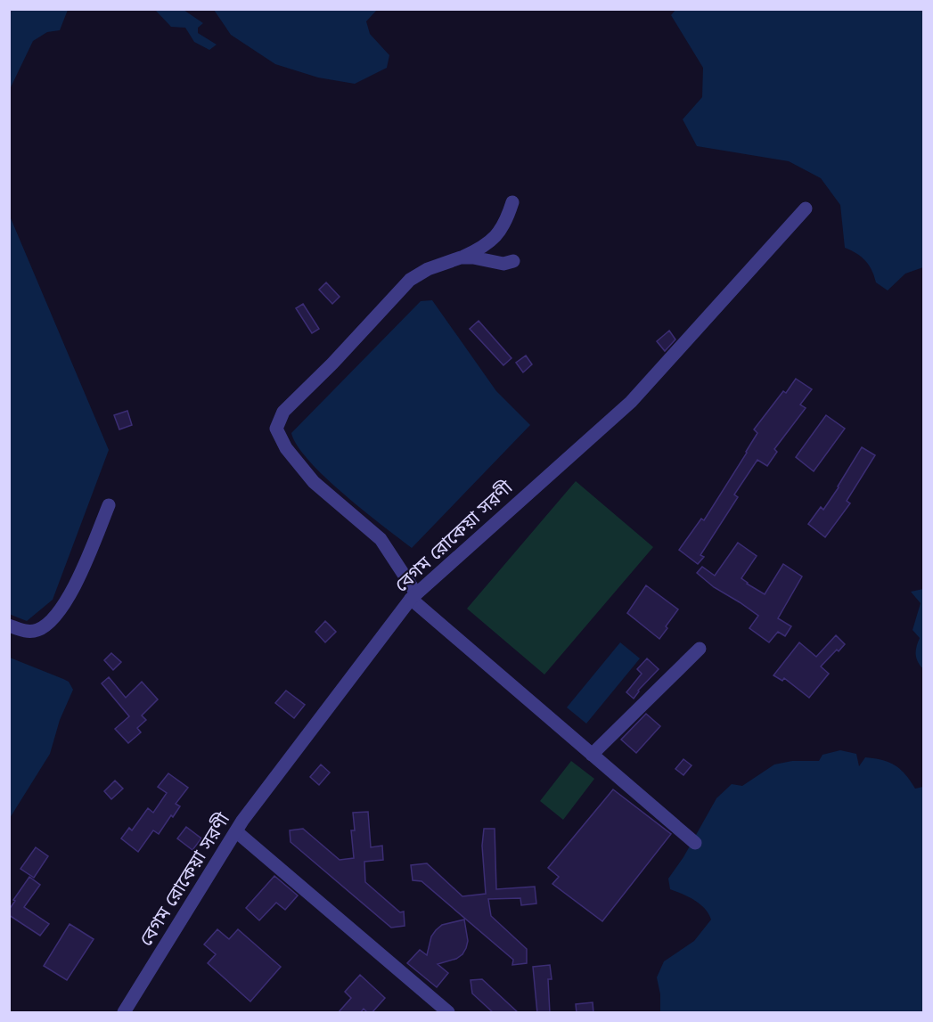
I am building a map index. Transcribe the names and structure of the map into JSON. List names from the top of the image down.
{
  "streets": {
    "street": ["বেগম রোকেয়া সরণী"]
  }
}
